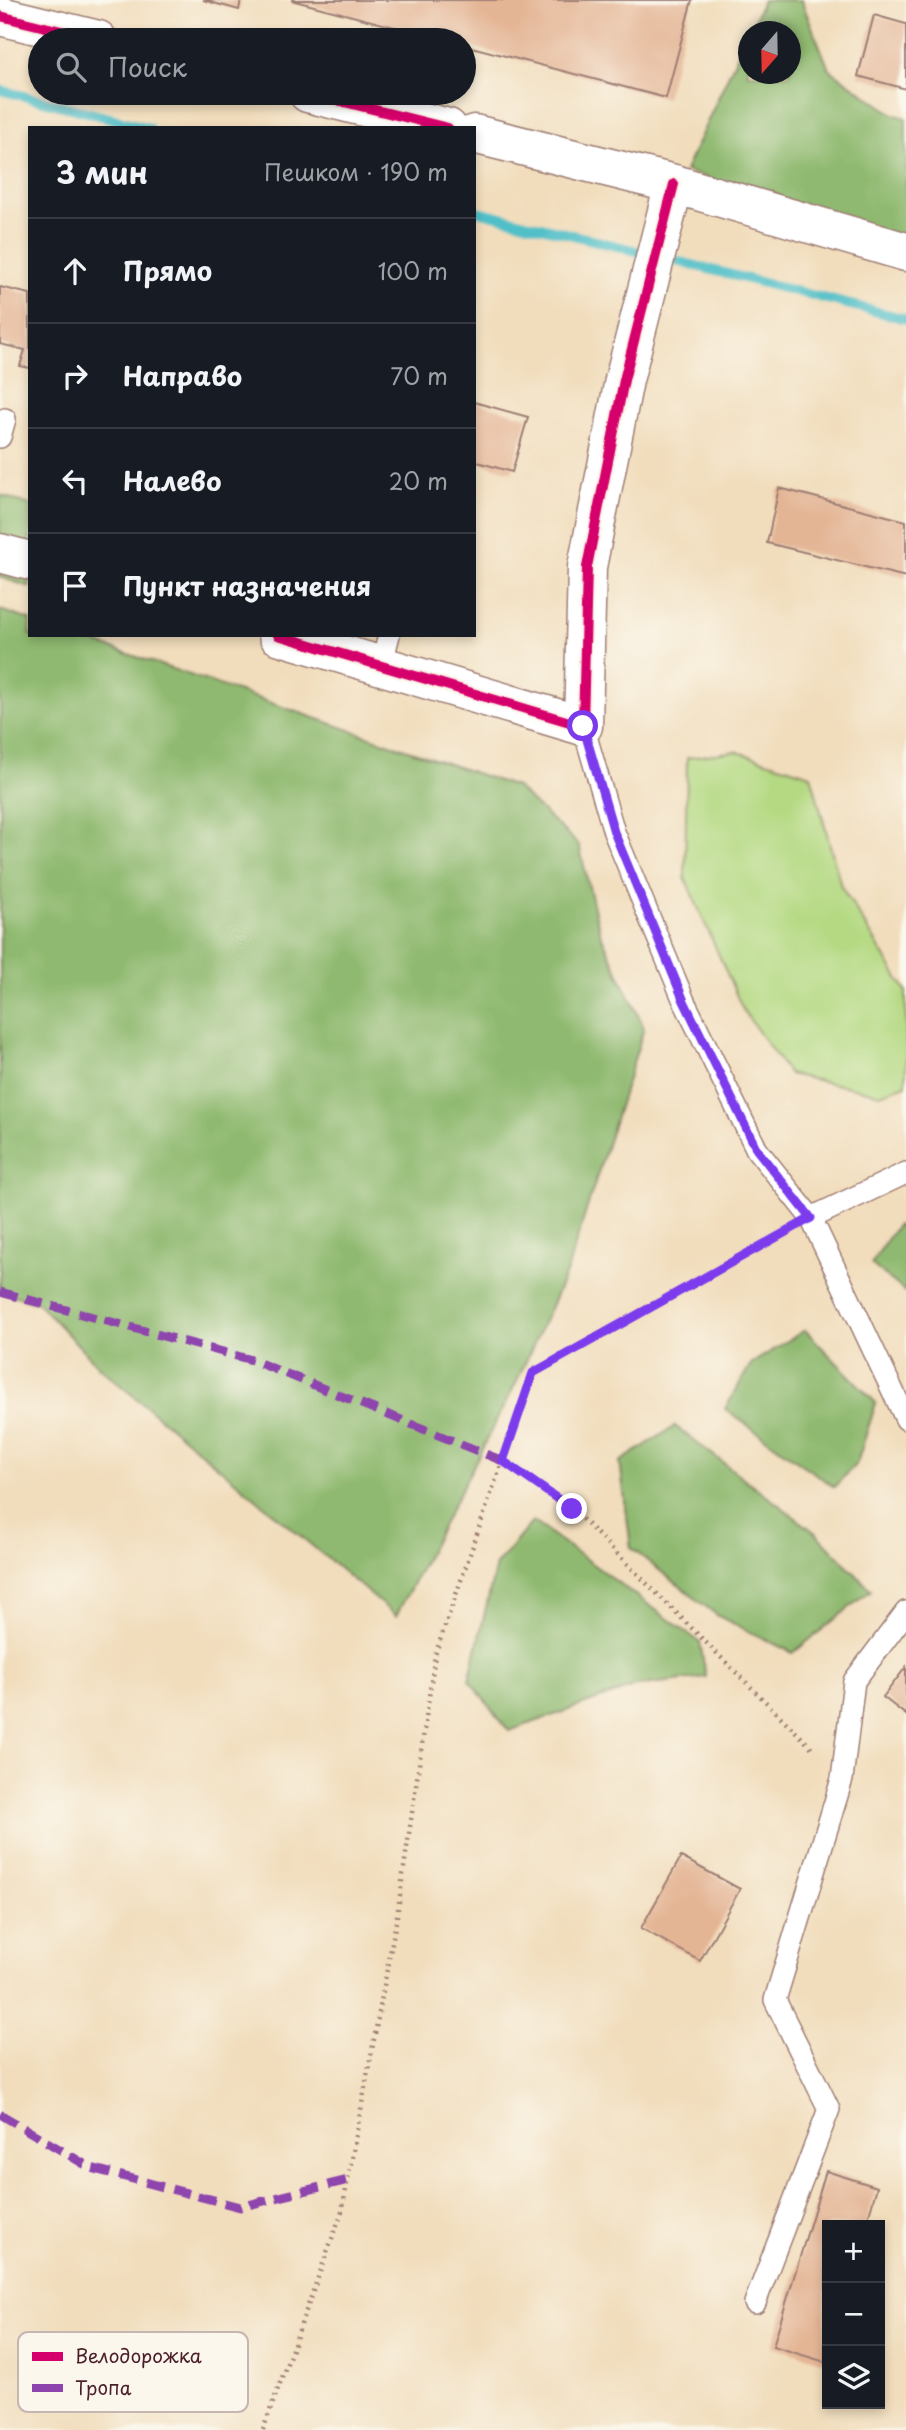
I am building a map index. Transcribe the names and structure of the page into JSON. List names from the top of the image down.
{
  "legend": ["Велодорожка", "Тропа"],
  "north": "bottom",
  "page": {
    "search": "Поиск",
    "heading": ["3 мин", "Пешком · 190 m"],
    "list": [
      ["Прямо", "100 m"],
      ["Направо", "70 m"],
      ["Налево", "20 m"],
      "Пункт назначения"
    ],
    "map_buttons": ["+", "−"]
  }
}
